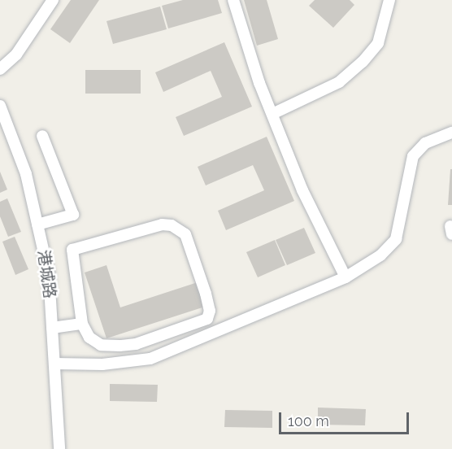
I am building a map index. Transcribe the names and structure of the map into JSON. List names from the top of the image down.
{
  "streets": {
    "street": ["港城路"]
  },
  "scale_bar": "100 m"
}
